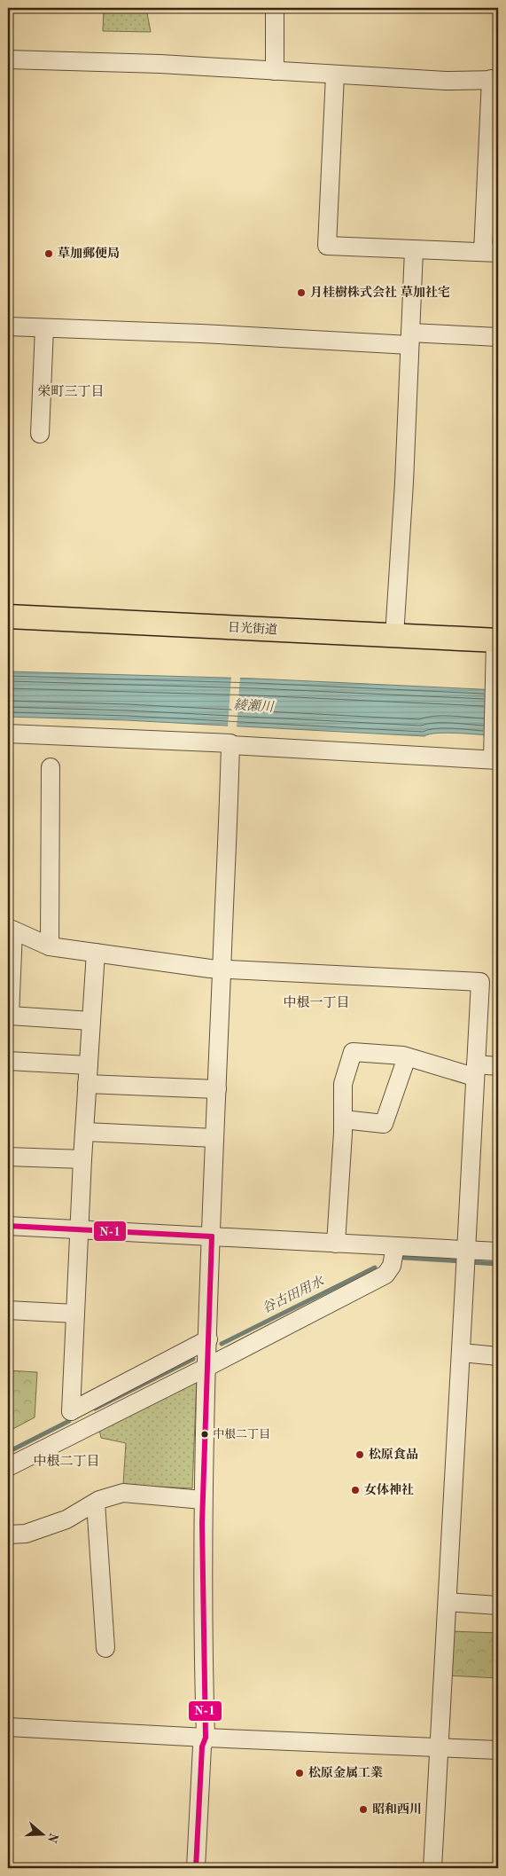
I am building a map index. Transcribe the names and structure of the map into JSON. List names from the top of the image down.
{
  "streets": {
    "main road": ["日光街道"]
  },
  "districts": ["栄町三丁目", "中根一丁目", "中根二丁目"],
  "water": ["綾瀬川", "谷古田用水"],
  "places": [
    "草加郵便局",
    "月桂樹株式会社 草加社宅",
    "中根二丁目",
    "松原食品",
    "女体神社",
    "松原金属工業",
    "昭和西川"
  ],
  "lines": ["transit line N-1"],
  "north": "right"
}
